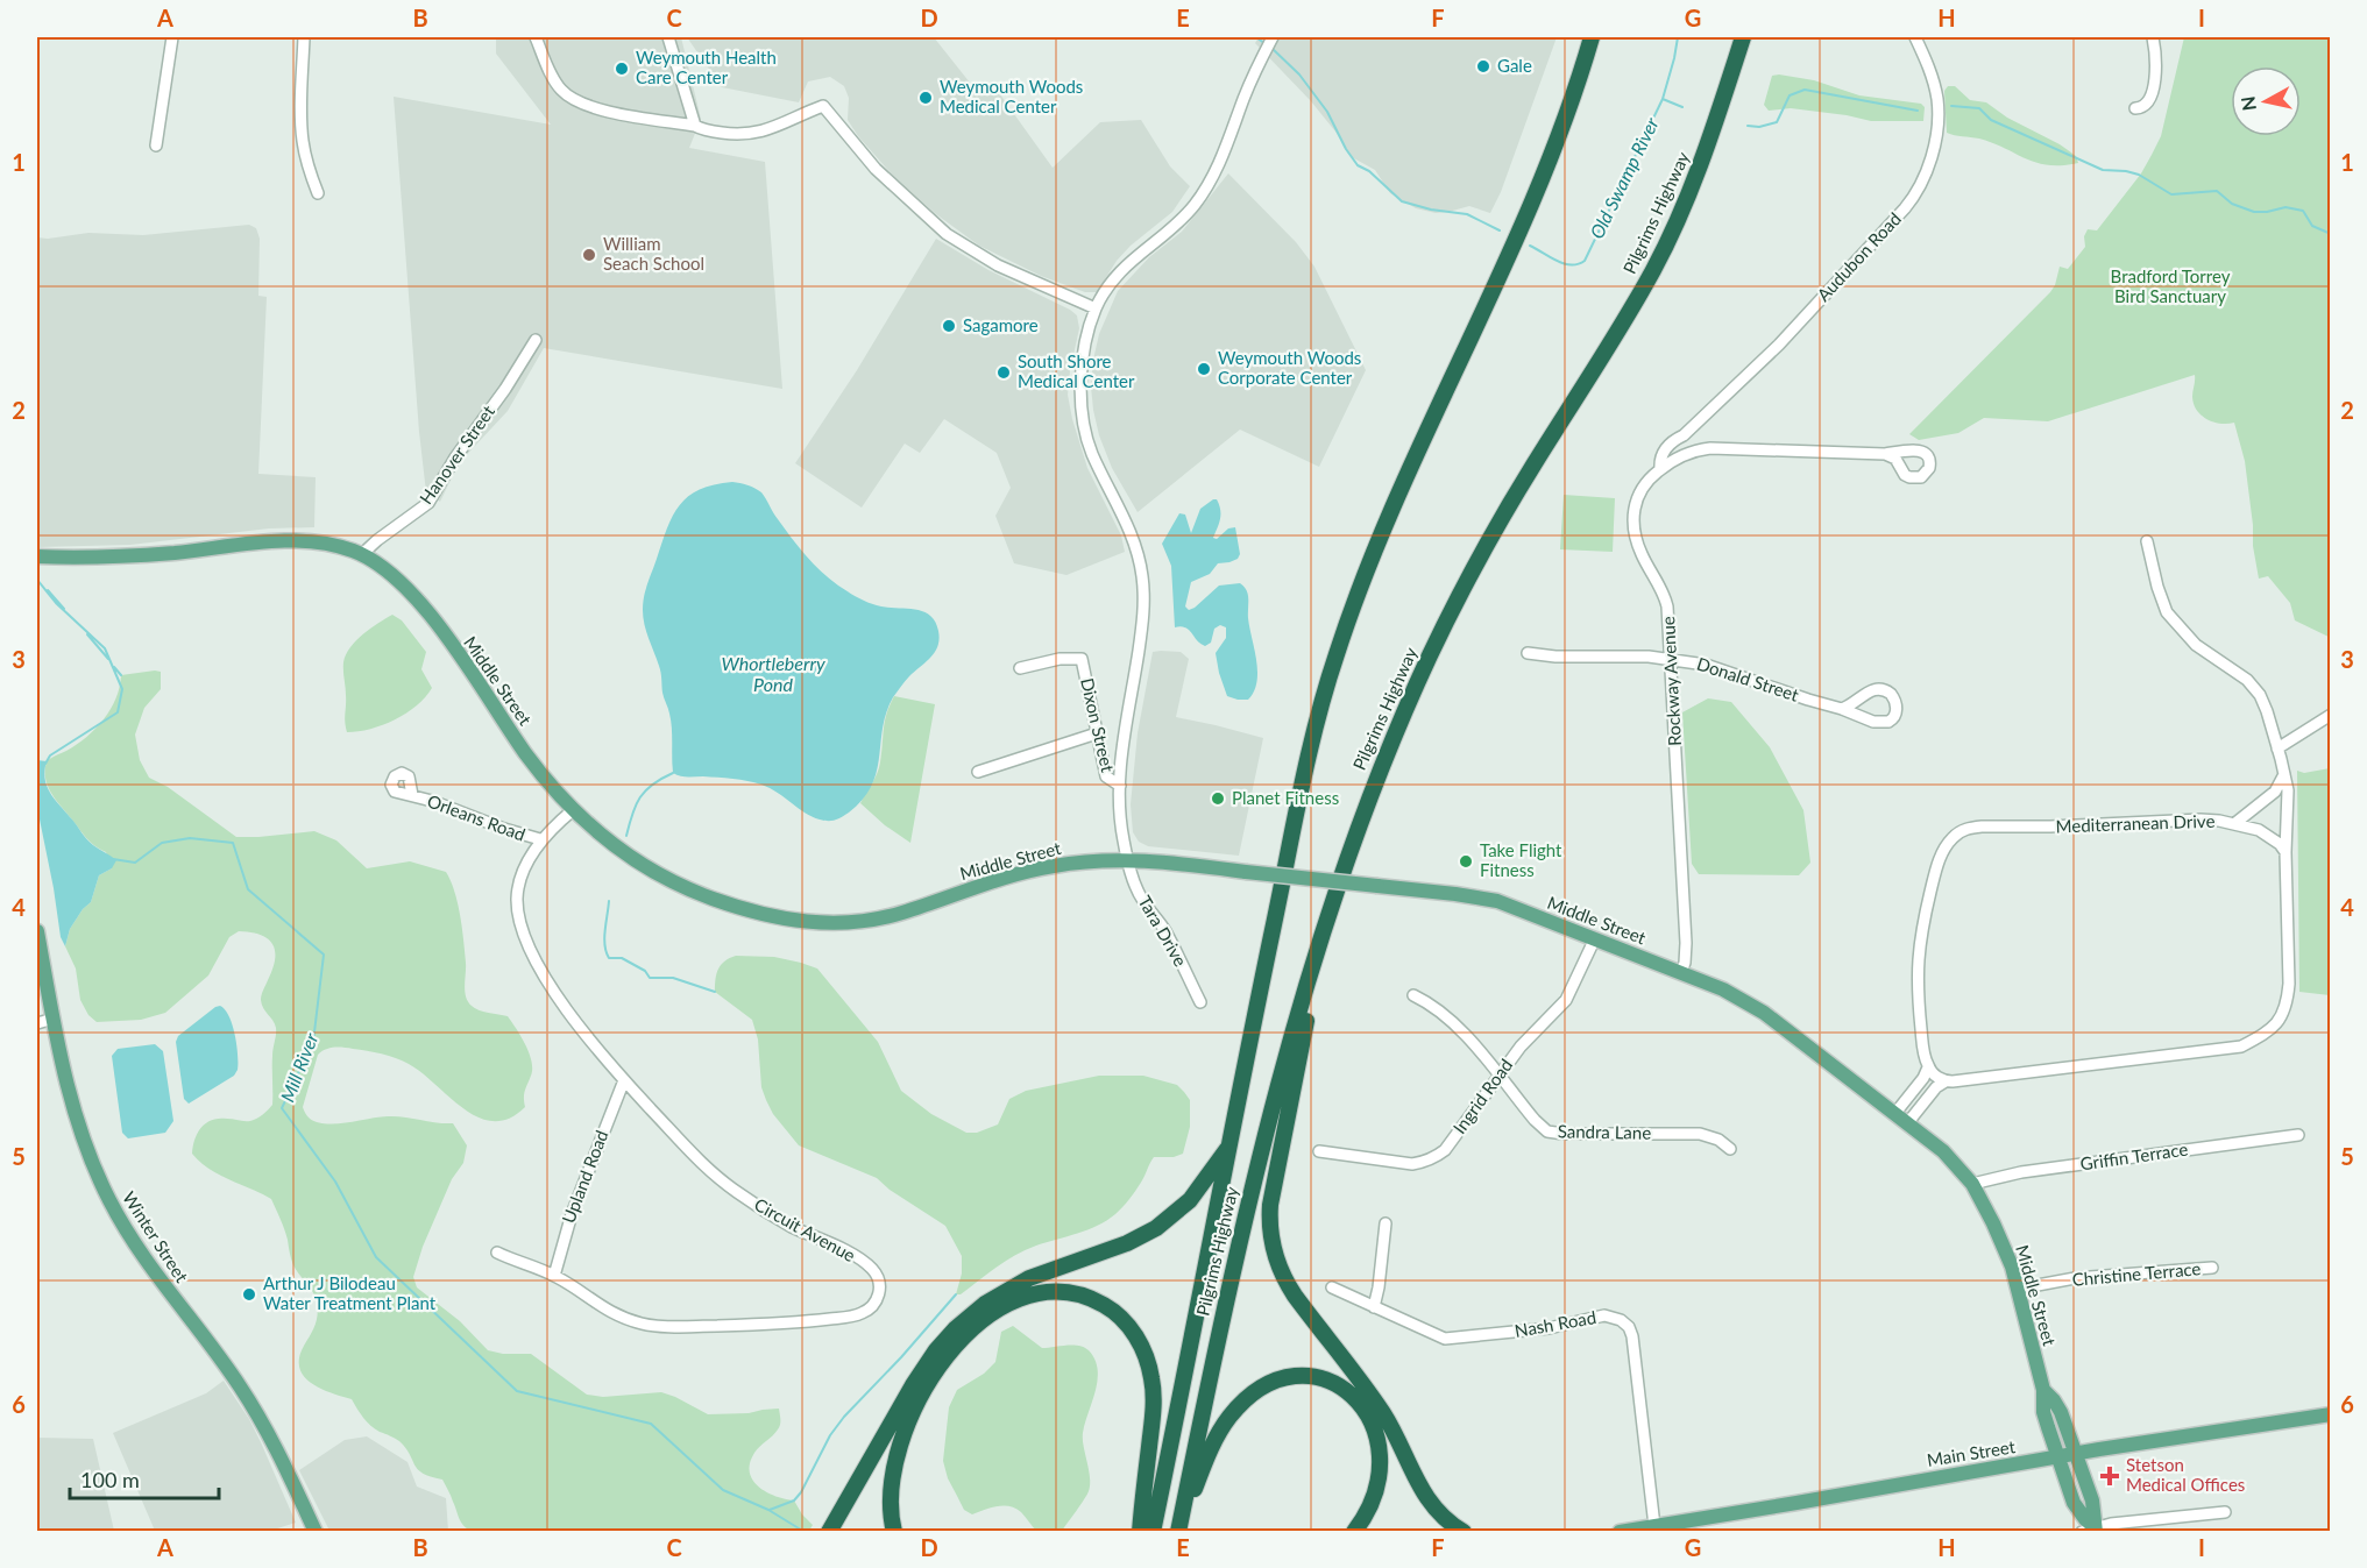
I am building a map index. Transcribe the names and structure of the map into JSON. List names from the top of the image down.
{
  "streets": {
    "highway": ["Pilgrims Highway"],
    "main road": ["Middle Street", "Winter Street", "Main Street"],
    "street": [
      "Audubon Road",
      "Hanover Street",
      "Donald Street",
      "Rockway Avenue",
      "Dixon Street",
      "Orleans Road",
      "Mediterranean Drive",
      "Tara Drive",
      "Ingrid Road",
      "Sandra Lane",
      "Griffin Terrace",
      "Upland Road",
      "Circuit Avenue",
      "Christine Terrace",
      "Nash Road"
    ]
  },
  "crossings": [
    ["Audubon Road", "Rockway Avenue"],
    ["Hanover Street", "Middle Street"],
    ["Donald Street", "Rockway Avenue"],
    ["Middle Street", "Rockway Avenue"],
    ["Middle Street", "Tara Drive"],
    ["Middle Street", "Ingrid Road"],
    ["Middle Street", "Griffin Terrace"],
    ["Middle Street", "Circuit Avenue"],
    ["Middle Street", "Christine Terrace"],
    ["Middle Street", "Main Street"],
    ["Dixon Street", "Tara Drive"],
    ["Orleans Road", "Circuit Avenue"],
    ["Ingrid Road", "Sandra Lane"],
    ["Upland Road", "Circuit Avenue"],
    ["Nash Road", "Main Street"]
  ],
  "water": ["Old Swamp River", "Whortleberry Pond", "Mill River"],
  "parks": ["Bradford Torrey Bird Sanctuary"],
  "places": {
    "other": [
      "Gale",
      "Weymouth Health Care Center",
      "Weymouth Woods Medical Center",
      "William Seach School",
      "Sagamore",
      "Weymouth Woods Corporate Center",
      "South Shore Medical Center",
      "Planet Fitness",
      "Take Flight Fitness",
      "Arthur J Bilodeau Water Treatment Plant"
    ],
    "health": ["Stetson Medical Offices"]
  },
  "scale_bar": "100 m",
  "north": "left",
  "grid": {
    "columns": [
      "A",
      "B",
      "C",
      "D",
      "E",
      "F",
      "G",
      "H",
      "I"
    ],
    "rows": [
      "1",
      "2",
      "3",
      "4",
      "5",
      "6"
    ]
  }
}
